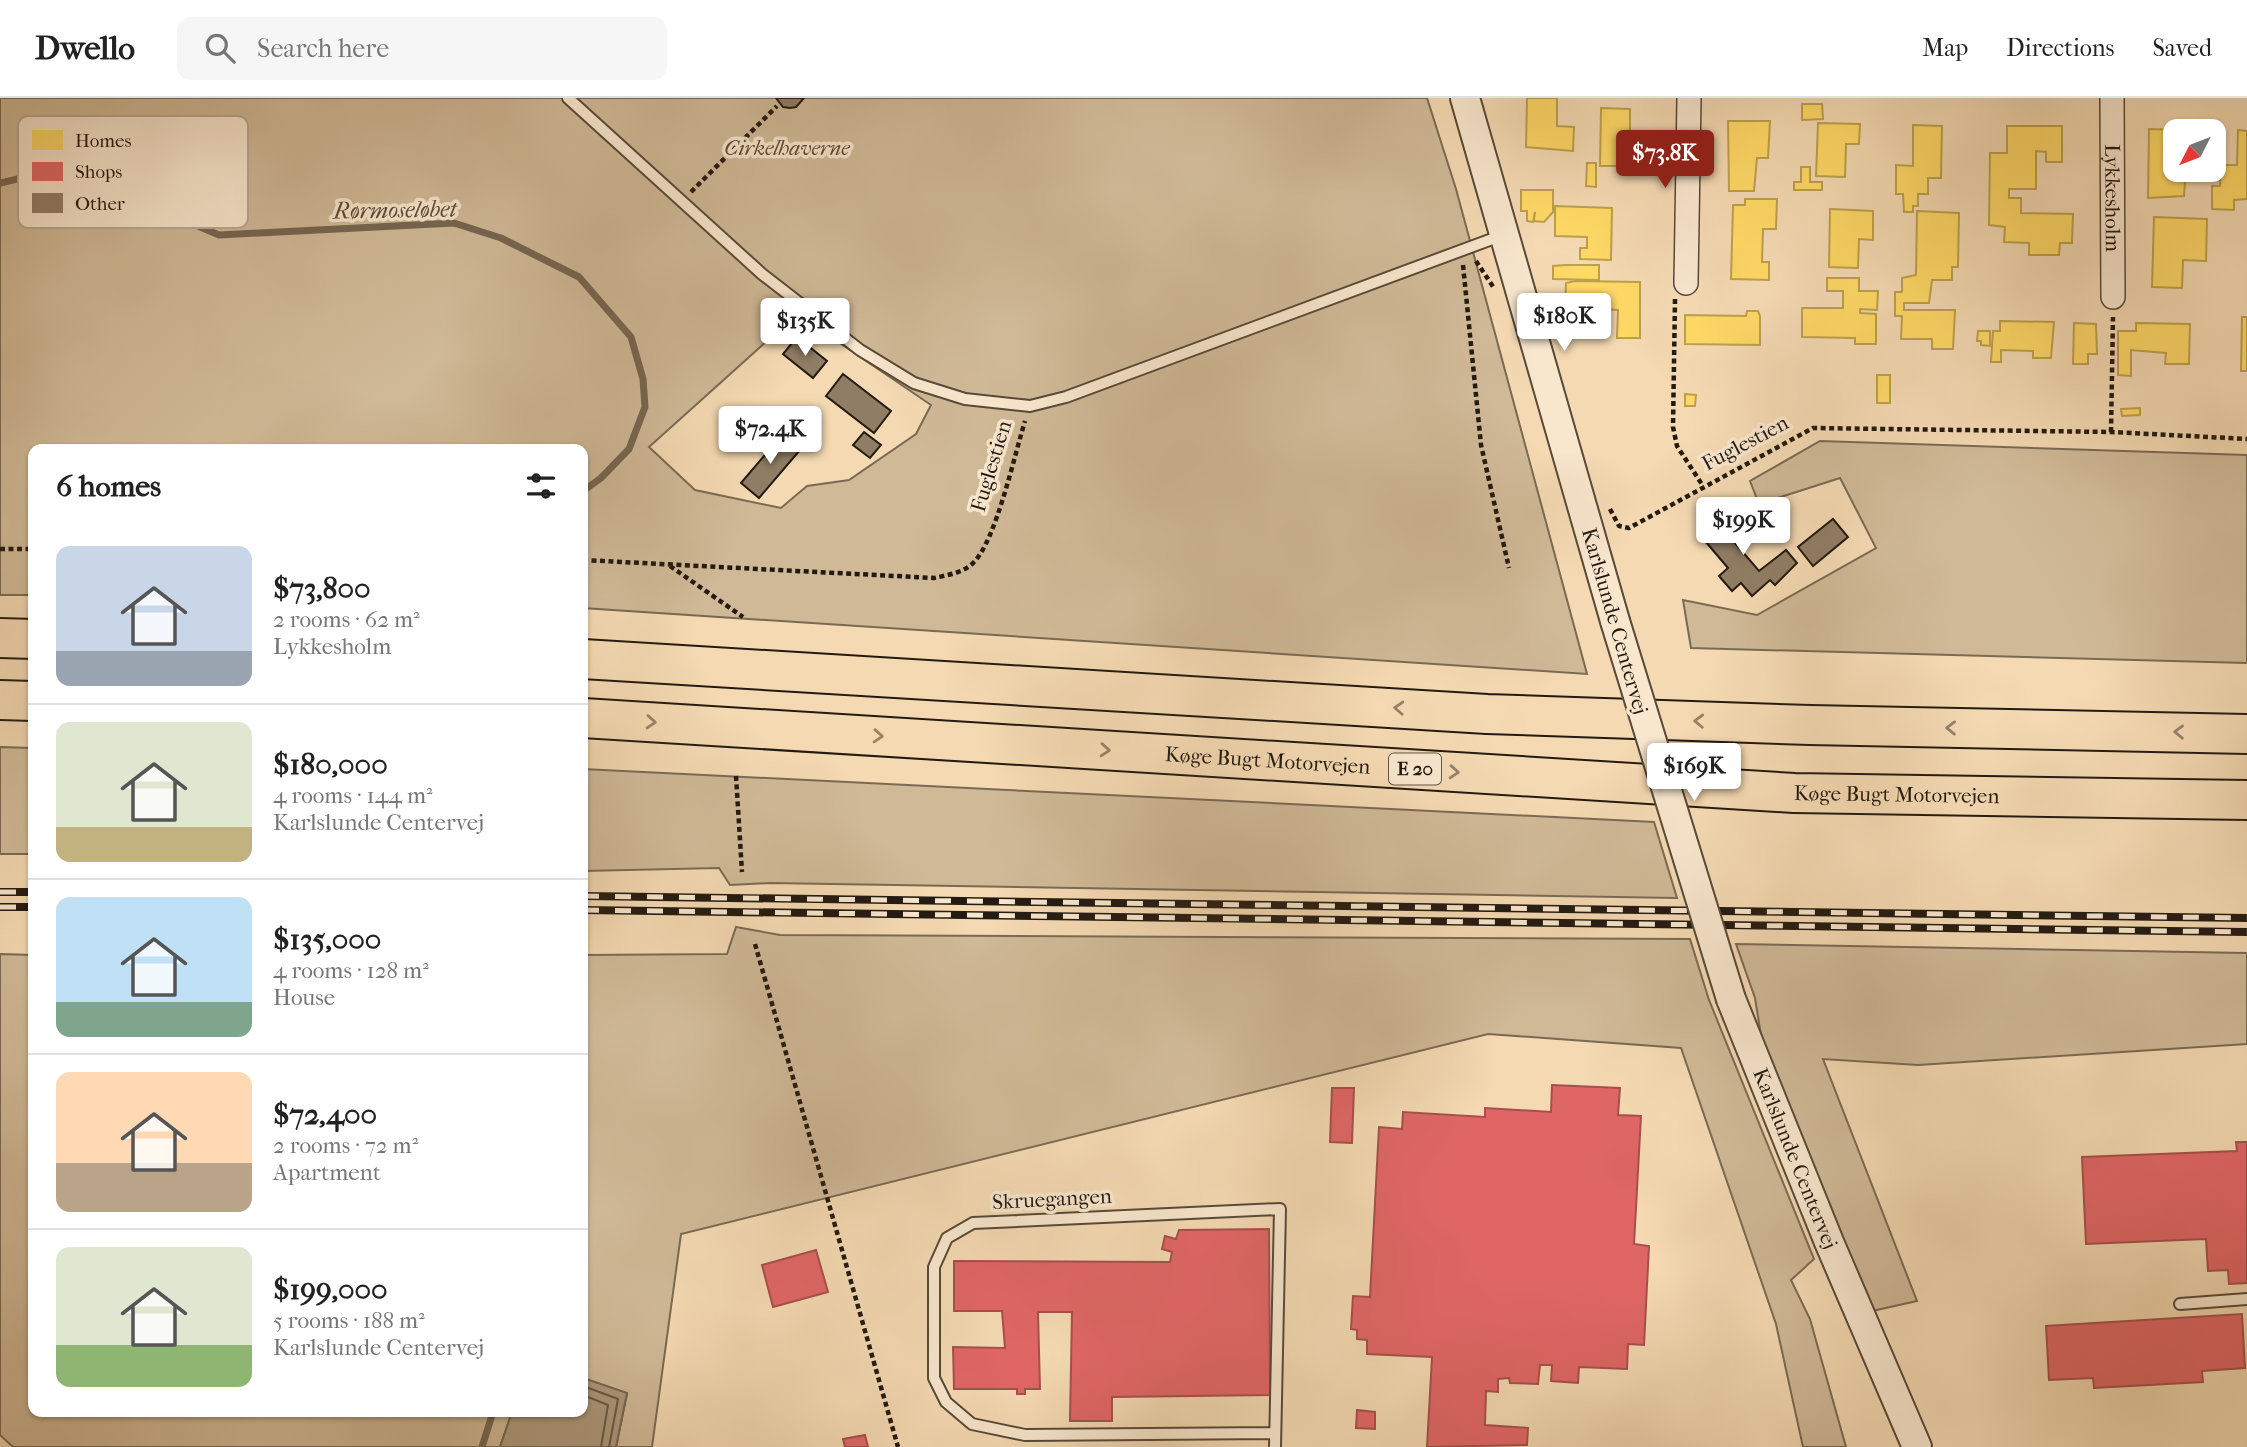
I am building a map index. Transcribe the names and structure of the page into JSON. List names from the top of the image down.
{
  "streets": {
    "highway": ["Køge Bugt Motorvejen", "E 20"],
    "street": ["Lykkesholm", "Karlslunde Centervej"],
    "lane": ["Fuglestien", "Skruegangen"]
  },
  "crossings": [
    ["Fuglestien", "Karlslunde Centervej"]
  ],
  "water": ["Rørmoseløbet"],
  "parks": ["Cirkelhaverne"],
  "legend": ["Homes", "Shops", "Other"],
  "north": "bottom left",
  "page": {
    "header": "Dwello",
    "search": "Search here",
    "nav": ["Map", "Directions", "Saved"],
    "price": [
      "$73.8K",
      "$180K",
      "$135K",
      "$72.4K",
      "$199K",
      "$169K"
    ],
    "heading": "6 homes",
    "list": [
      {
        "name": "$73,800",
        "note": "2 rooms · 62 m² · Lykkesholm"
      },
      {
        "name": "$180,000",
        "note": "4 rooms · 144 m² · Karlslunde Centervej"
      },
      {
        "name": "$135,000",
        "note": "4 rooms · 128 m² · House"
      },
      {
        "name": "$72,400",
        "note": "2 rooms · 72 m² · Apartment"
      },
      {
        "name": "$199,000",
        "note": "5 rooms · 188 m² · Karlslunde Centervej"
      }
    ]
  }
}
